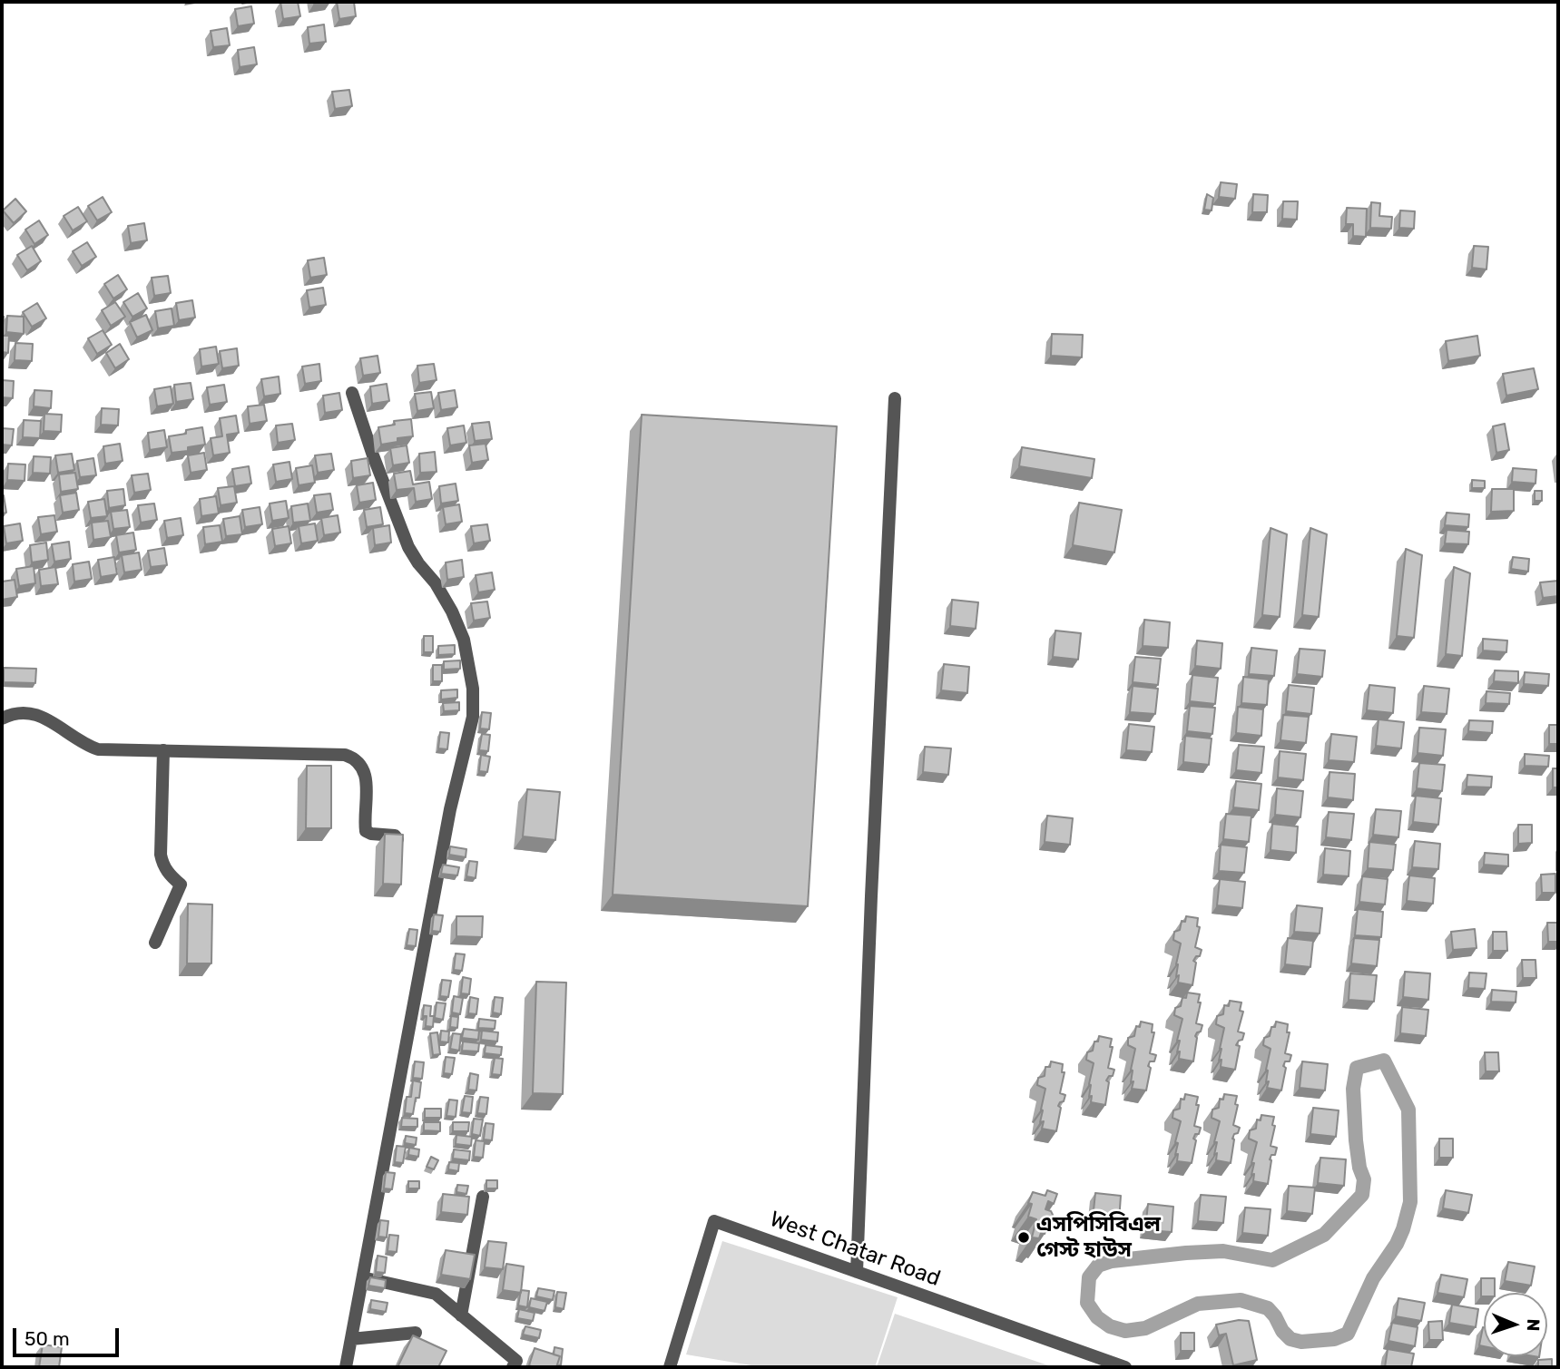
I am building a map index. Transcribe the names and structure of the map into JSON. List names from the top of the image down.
{
  "streets": {
    "street": ["West Chatar Road"]
  },
  "places": ["এসপিসিবিএল গেস্ট হাউস"],
  "scale_bar": "50 m",
  "north": "right"
}
